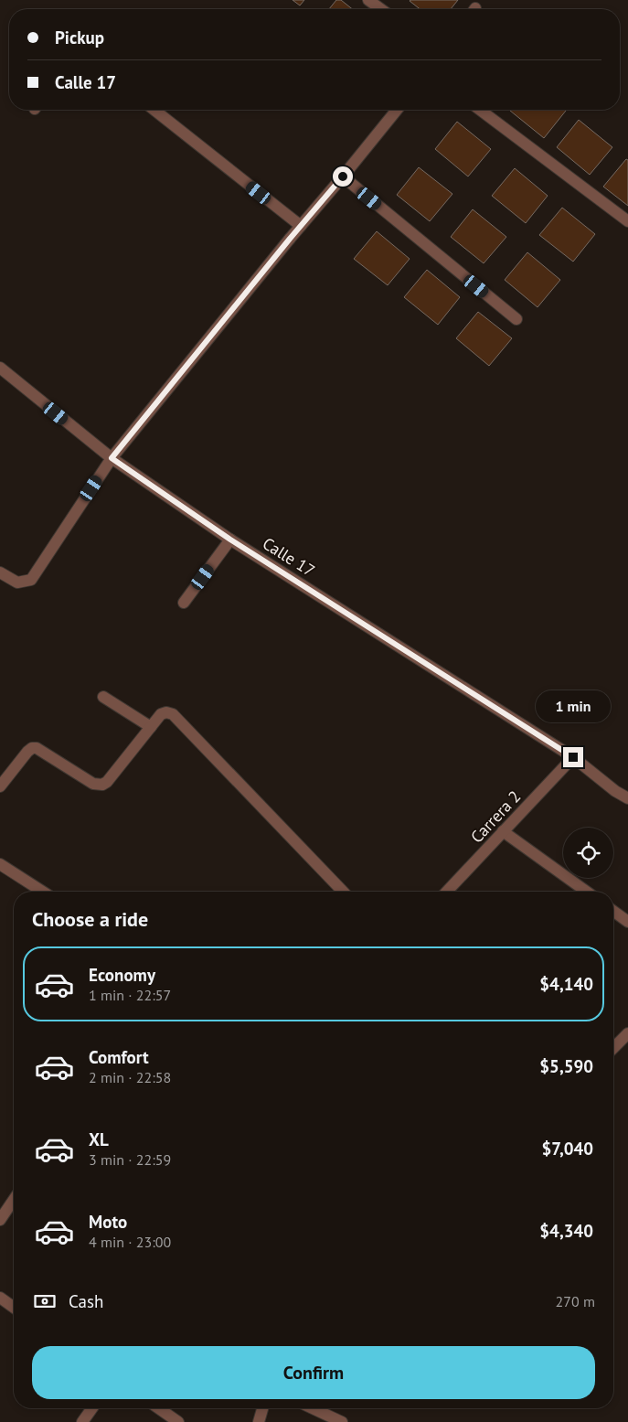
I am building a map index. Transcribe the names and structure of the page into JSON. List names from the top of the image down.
{
  "streets": {
    "street": ["Calle 17", "Carrera 2"]
  },
  "crossings": [
    ["Calle 17", "Carrera 2"]
  ],
  "page": {
    "banner": ["Pickup", "Calle 17"],
    "bubble": "1 min",
    "heading": "Choose a ride",
    "list": [
      {
        "name": "Economy",
        "note": "1 min · 22:57",
        "value": "$4,140"
      },
      {
        "name": "Comfort",
        "note": "2 min · 22:58",
        "value": "$5,590"
      },
      {
        "name": "XL",
        "note": "3 min · 22:59",
        "value": "$7,040"
      },
      {
        "name": "Moto",
        "note": "4 min · 23:00",
        "value": "$4,340"
      }
    ],
    "pay": ["Cash", "270 m"],
    "buttons": "Confirm"
  }
}
